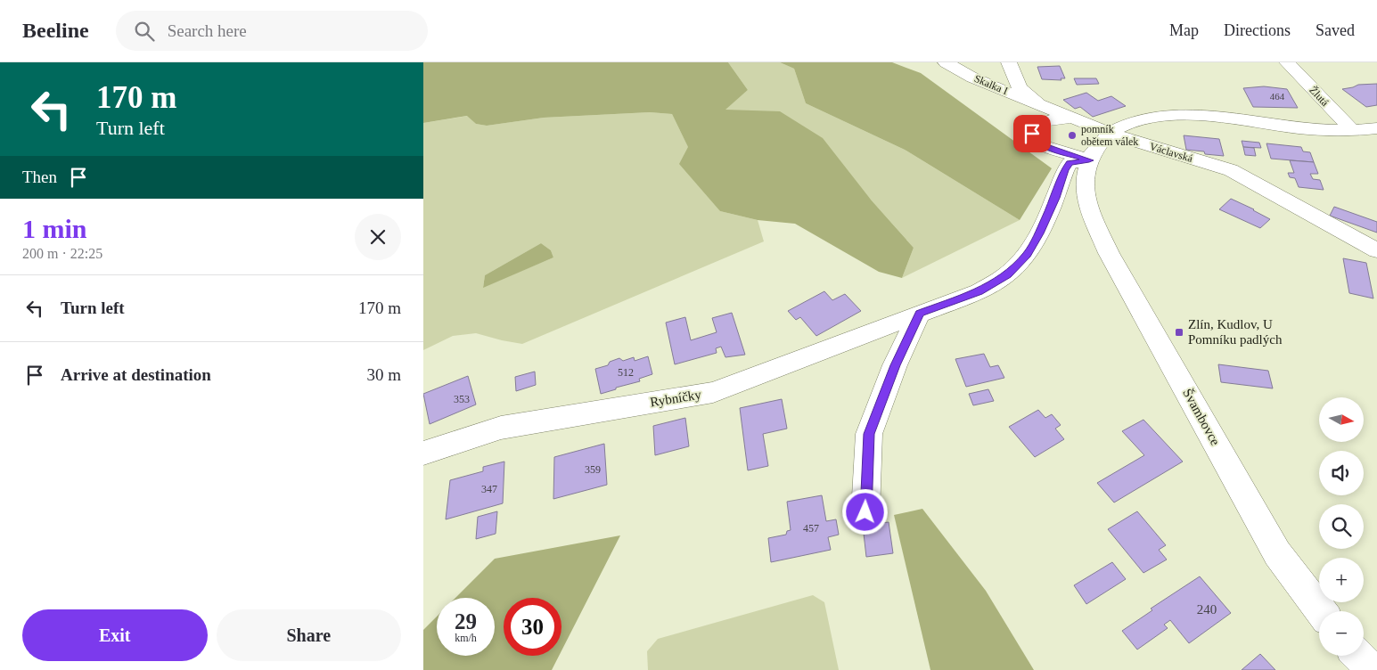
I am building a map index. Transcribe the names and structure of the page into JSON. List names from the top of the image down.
{
  "streets": {
    "street": [
      "Skalka I",
      "Žlutá",
      "Václavská",
      "Rybníčky",
      "Švambovce"
    ]
  },
  "crossings": [
    ["Skalka I", "Václavská"],
    ["Václavská", "Švambovce"],
    ["Rybníčky", "Švambovce"]
  ],
  "places": {
    "other": ["pomník obětem válek"],
    "transit": ["Zlín, Kudlov, U Pomníku padlých"]
  },
  "house_numbers": [
    "464",
    "512",
    "353",
    "359",
    "347",
    "457",
    "240"
  ],
  "north": "right",
  "page": {
    "header": "Beeline",
    "search": "Search here",
    "nav": ["Map", "Directions", "Saved"],
    "turn": ["170 m", "Turn left"],
    "then": "Then",
    "heading": ["1 min", "200 m · 22:25"],
    "list": [
      {
        "name": "Turn left",
        "value": "170 m"
      },
      {
        "name": "Arrive at destination",
        "value": "30 m"
      }
    ],
    "map_buttons": ["+", "−"],
    "speed": "29 km/h",
    "limit": "30",
    "buttons": ["Exit", "Share"]
  }
}
